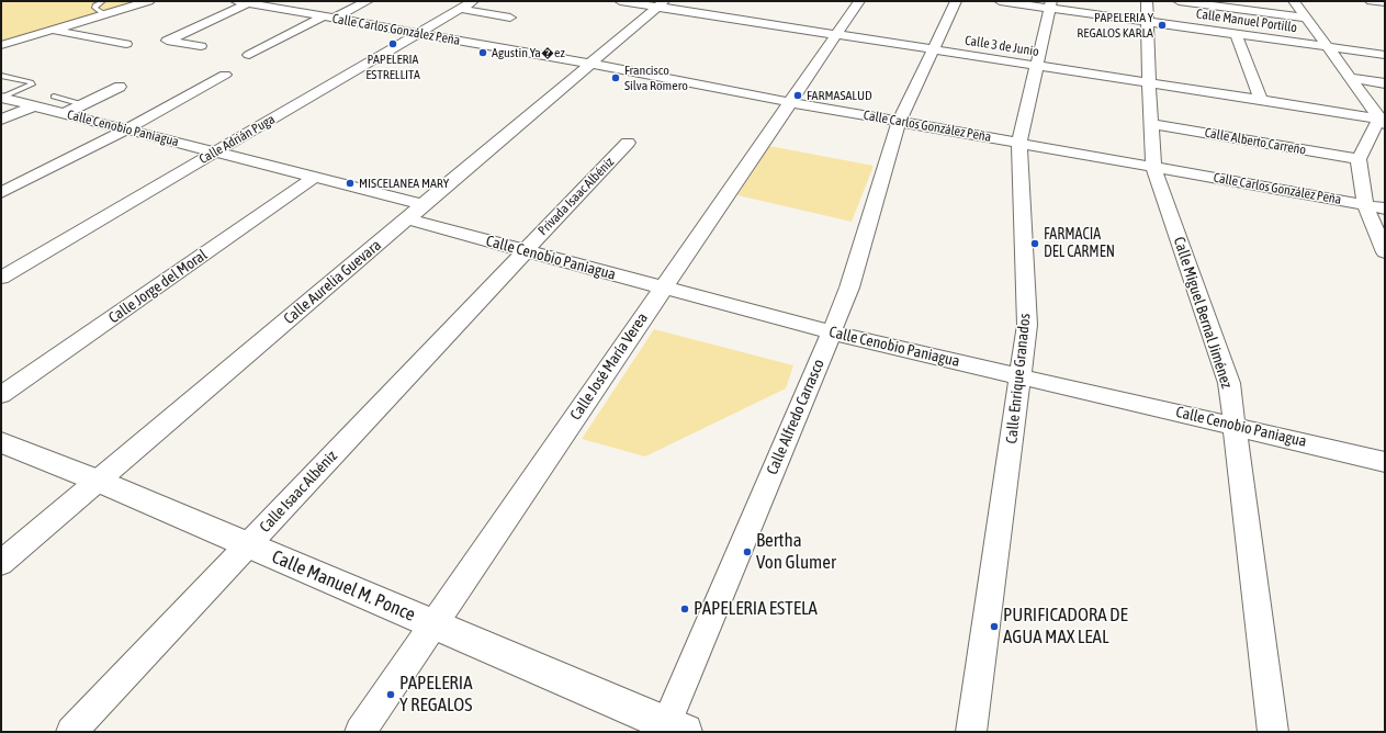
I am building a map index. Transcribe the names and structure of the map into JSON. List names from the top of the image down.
{
  "streets": {
    "street": [
      "Calle Manuel Portillo",
      "Calle Carlos González Peña",
      "Calle 3 de Junio",
      "Calle Cenobio Paniagua",
      "Calle Adrián Puga",
      "Calle Alberto Carreño",
      "Privada Isaac Albéniz",
      "Calle Aurelia Guevara",
      "Calle Jorge del Moral",
      "Calle Miguel Bernal Jiménez",
      "Calle José María Verea",
      "Calle Enrique Granados",
      "Calle Alfredo Carrasco",
      "Calle Isaac Albéniz",
      "Calle Manuel M. Ponce"
    ]
  },
  "crossings": [
    ["Calle Manuel Portillo", "Calle Miguel Bernal Jiménez"],
    ["Calle Manuel Portillo", "Calle Enrique Granados"],
    ["Calle Carlos González Peña", "Calle Adrián Puga"],
    ["Calle Carlos González Peña", "Calle Aurelia Guevara"],
    ["Calle Carlos González Peña", "Calle Miguel Bernal Jiménez"],
    ["Calle Carlos González Peña", "Calle José María Verea"],
    ["Calle Carlos González Peña", "Calle Enrique Granados"],
    ["Calle Carlos González Peña", "Calle Alfredo Carrasco"],
    ["Calle 3 de Junio", "Calle Aurelia Guevara"],
    ["Calle 3 de Junio", "Calle Miguel Bernal Jiménez"],
    ["Calle 3 de Junio", "Calle José María Verea"],
    ["Calle 3 de Junio", "Calle Enrique Granados"],
    ["Calle 3 de Junio", "Calle Alfredo Carrasco"],
    ["Calle Cenobio Paniagua", "Calle Adrián Puga"],
    ["Calle Cenobio Paniagua", "Privada Isaac Albéniz"],
    ["Calle Cenobio Paniagua", "Calle Aurelia Guevara"],
    ["Calle Cenobio Paniagua", "Calle Jorge del Moral"],
    ["Calle Cenobio Paniagua", "Calle Miguel Bernal Jiménez"],
    ["Calle Cenobio Paniagua", "Calle José María Verea"],
    ["Calle Cenobio Paniagua", "Calle Enrique Granados"],
    ["Calle Cenobio Paniagua", "Calle Alfredo Carrasco"],
    ["Calle Cenobio Paniagua", "Calle Isaac Albéniz"],
    ["Calle Alberto Carreño", "Calle Miguel Bernal Jiménez"],
    ["Privada Isaac Albéniz", "Calle Isaac Albéniz"],
    ["Calle Aurelia Guevara", "Calle Manuel M. Ponce"],
    ["Calle José María Verea", "Calle Manuel M. Ponce"],
    ["Calle Alfredo Carrasco", "Calle Manuel M. Ponce"],
    ["Calle Isaac Albéniz", "Calle Manuel M. Ponce"]
  ],
  "places": [
    "PAPELERIA Y REGALOS KARLA",
    "PAPELERIA ESTRELLITA",
    "Agustin Ya�ez",
    "Francisco Silva Romero",
    "FARMASALUD",
    "MISCELANEA MARY",
    "FARMACIA DEL CARMEN",
    "Bertha Von Glumer",
    "PAPELERIA ESTELA",
    "PURIFICADORA DE AGUA MAX LEAL",
    "PAPELERIA Y REGALOS"
  ]
}
